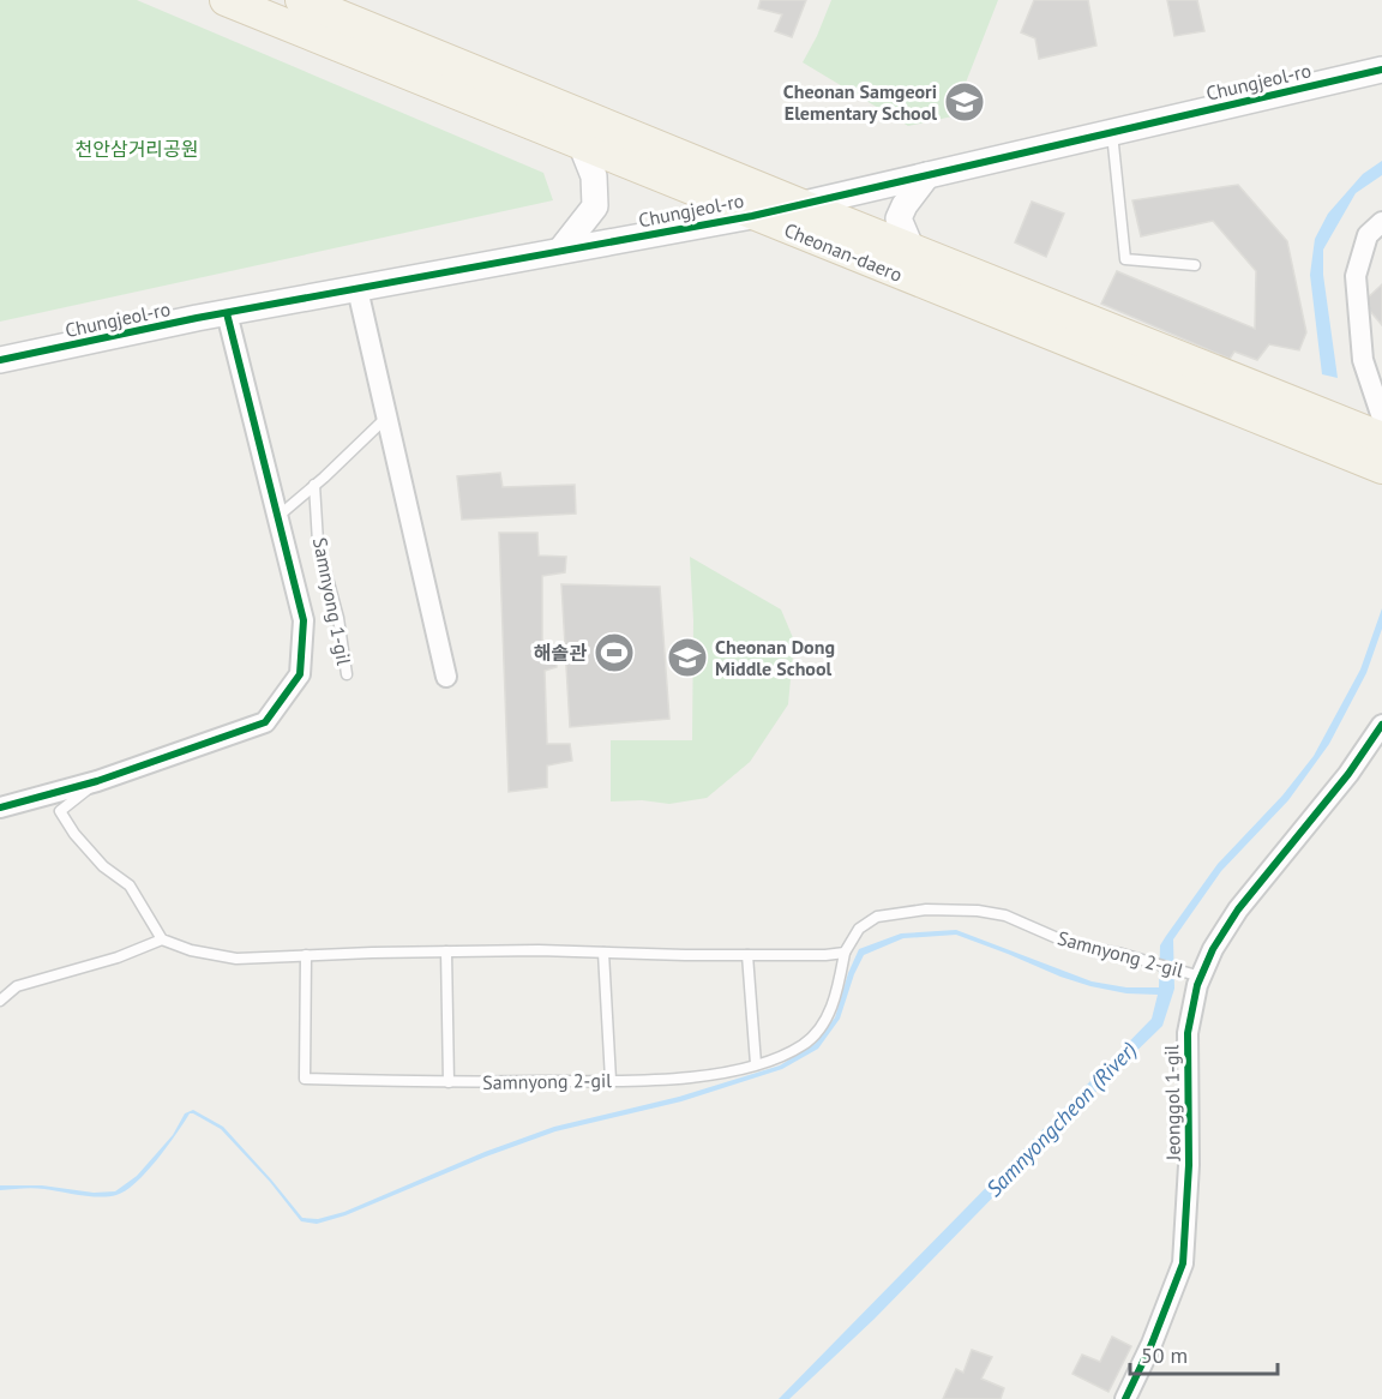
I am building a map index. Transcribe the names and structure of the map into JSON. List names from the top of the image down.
{
  "streets": {
    "main road": ["Cheonan-daero"],
    "street": ["Chungjeol-ro", "Jeonggol 1-gil"],
    "lane": ["Samnyong 1-gil", "Samnyong 2-gil"]
  },
  "crossings": [
    ["Chungjeol-ro", "Cheonan-daero"],
    ["Samnyong 2-gil", "Jeonggol 1-gil"]
  ],
  "water": ["Samnyongcheon (River)"],
  "parks": ["천안삼거리공원"],
  "places": {
    "school or university": ["Cheonan Samgeori Elementary School", "Cheonan Dong Middle School"],
    "sports": ["해솔관"]
  },
  "scale_bar": "50 m"
}
